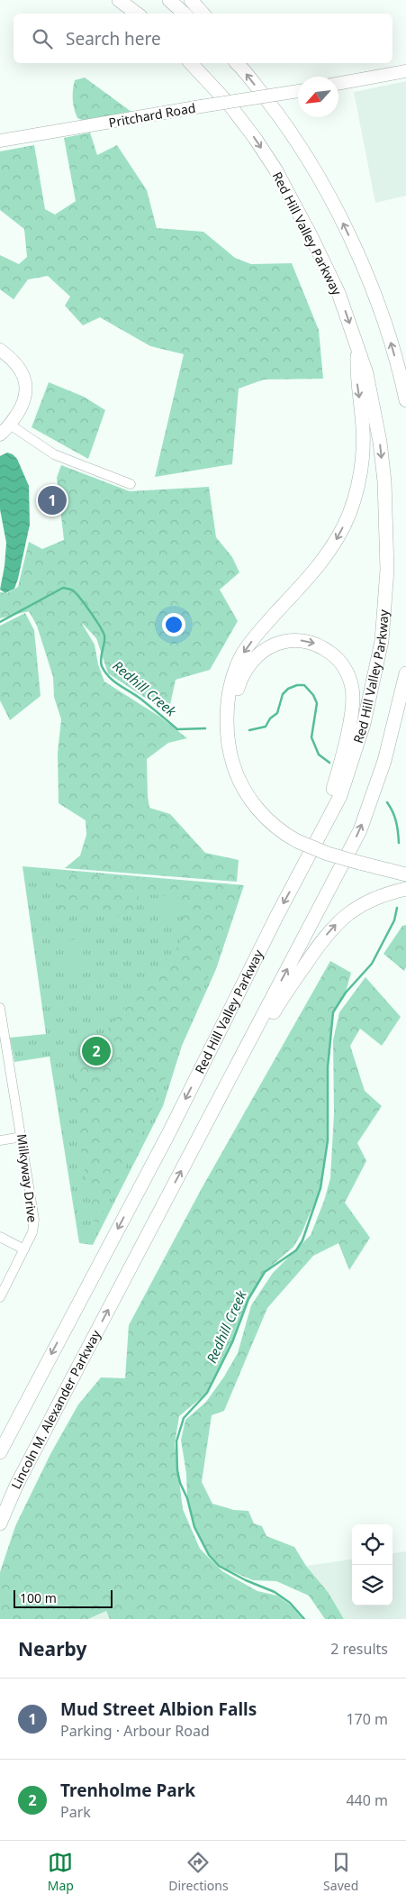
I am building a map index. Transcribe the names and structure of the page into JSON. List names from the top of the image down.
{
  "streets": {
    "highway": ["Red Hill Valley Parkway", "Lincoln M. Alexander Parkway"],
    "main road": ["Pritchard Road"],
    "street": ["Milkyway Drive"]
  },
  "one_way": ["Red Hill Valley Parkway", "Lincoln M. Alexander Parkway"],
  "water": ["Redhill Creek"],
  "scale_bar": "100 m",
  "north": "bottom left",
  "page": {
    "search": "Search here",
    "pins": ["1", "2"],
    "scale": "100 m",
    "heading": ["Nearby", "2 results"],
    "list": [
      {
        "mark": "1",
        "name": "Mud Street Albion Falls",
        "note": "Parking · Arbour Road",
        "value": "170 m"
      },
      {
        "mark": "2",
        "name": "Trenholme Park",
        "note": "Park",
        "value": "440 m"
      }
    ],
    "nav": ["Map", "Directions", "Saved"]
  }
}
